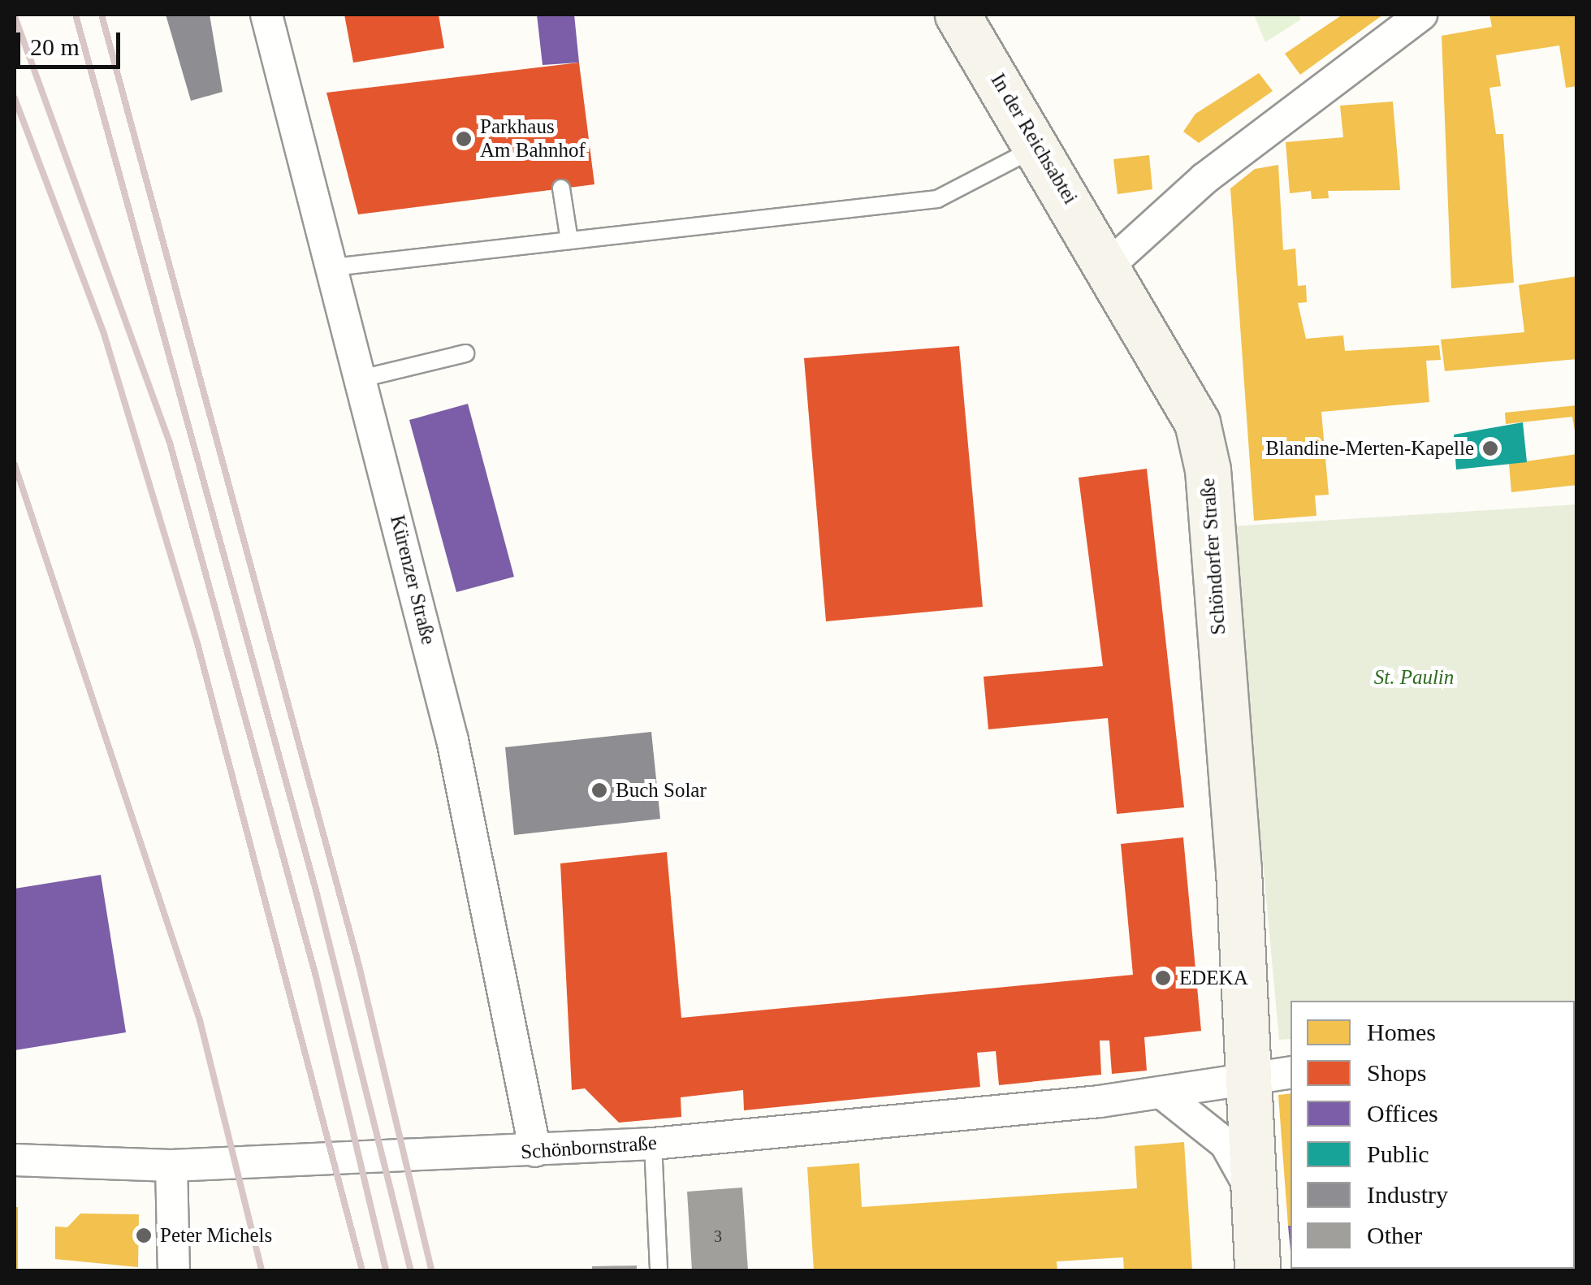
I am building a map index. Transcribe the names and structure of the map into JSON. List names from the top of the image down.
{
  "streets": {
    "main road": ["In der Reichsabtei", "Schöndorfer Straße"],
    "street": ["Kürenzer Straße", "Schönbornstraße"]
  },
  "crossings": [
    ["In der Reichsabtei", "Schöndorfer Straße"],
    ["Schöndorfer Straße", "Schönbornstraße"],
    ["Kürenzer Straße", "Schönbornstraße"]
  ],
  "parks": ["St. Paulin"],
  "places": [
    "Parkhaus Am Bahnhof",
    "Blandine-Merten-Kapelle",
    "Buch Solar",
    "EDEKA",
    "Peter Michels"
  ],
  "house_numbers": ["3"],
  "legend": [
    "Homes",
    "Shops",
    "Offices",
    "Public",
    "Industry",
    "Other"
  ],
  "scale_bar": "20 m"
}
